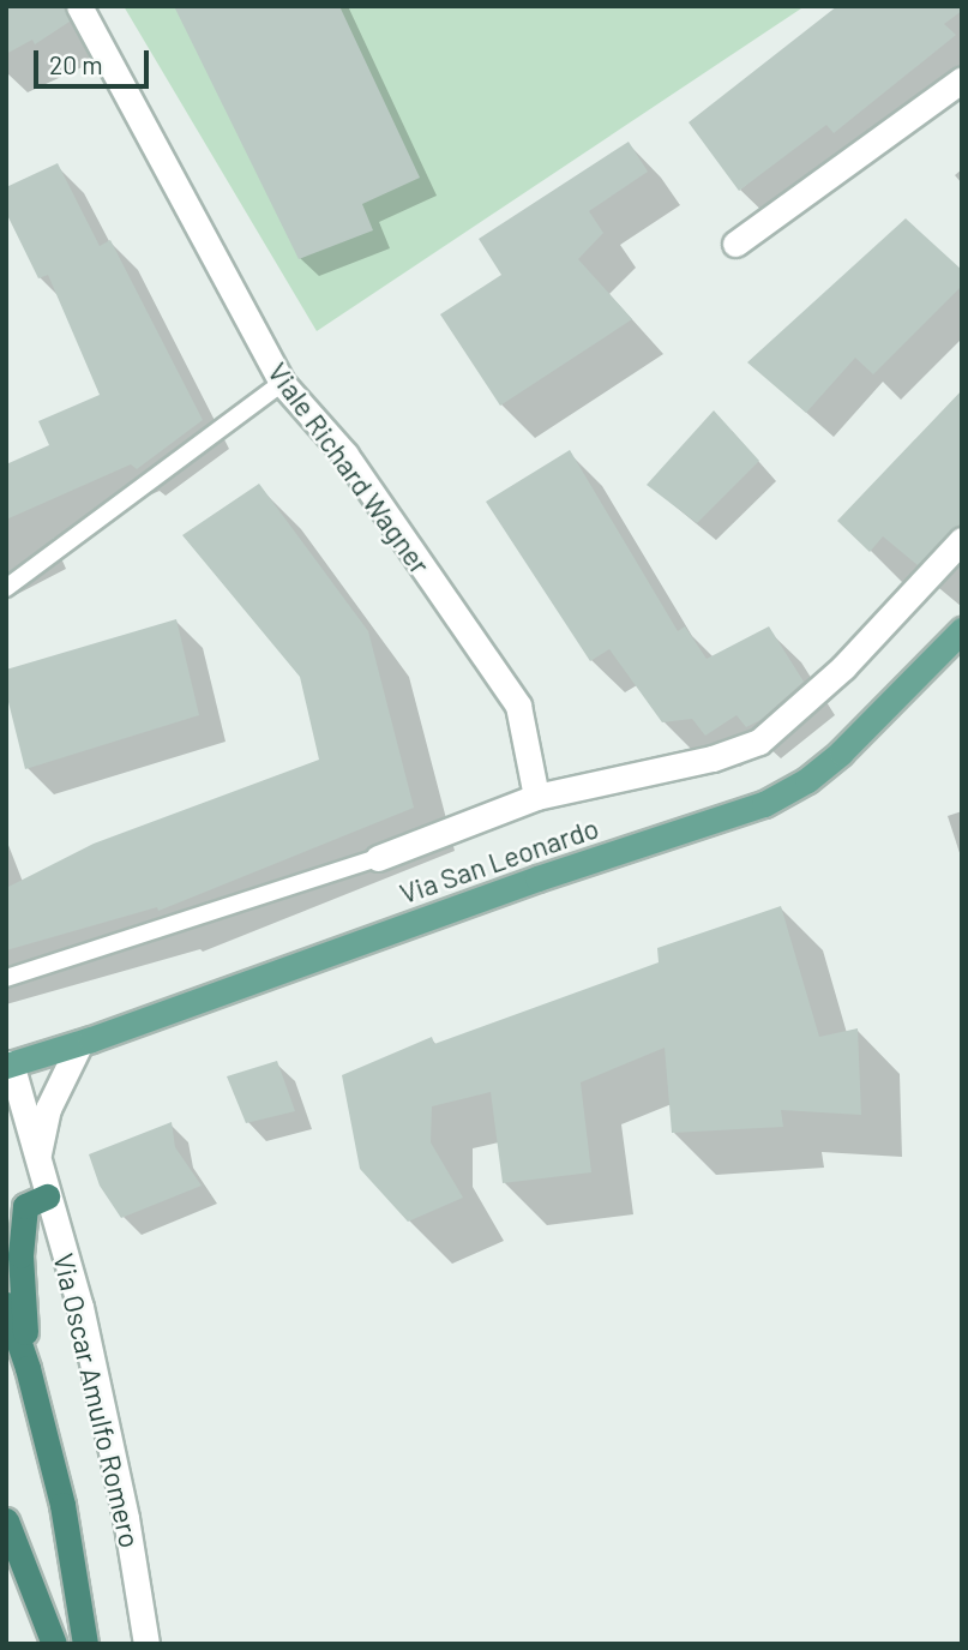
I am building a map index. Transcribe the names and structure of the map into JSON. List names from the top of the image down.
{
  "streets": {
    "main road": ["Via San Leonardo"],
    "street": ["Viale Richard Wagner", "Via Oscar Amulfo Romero"]
  },
  "crossings": [
    ["Via San Leonardo", "Via Oscar Amulfo Romero"]
  ],
  "scale_bar": "20 m"
}
